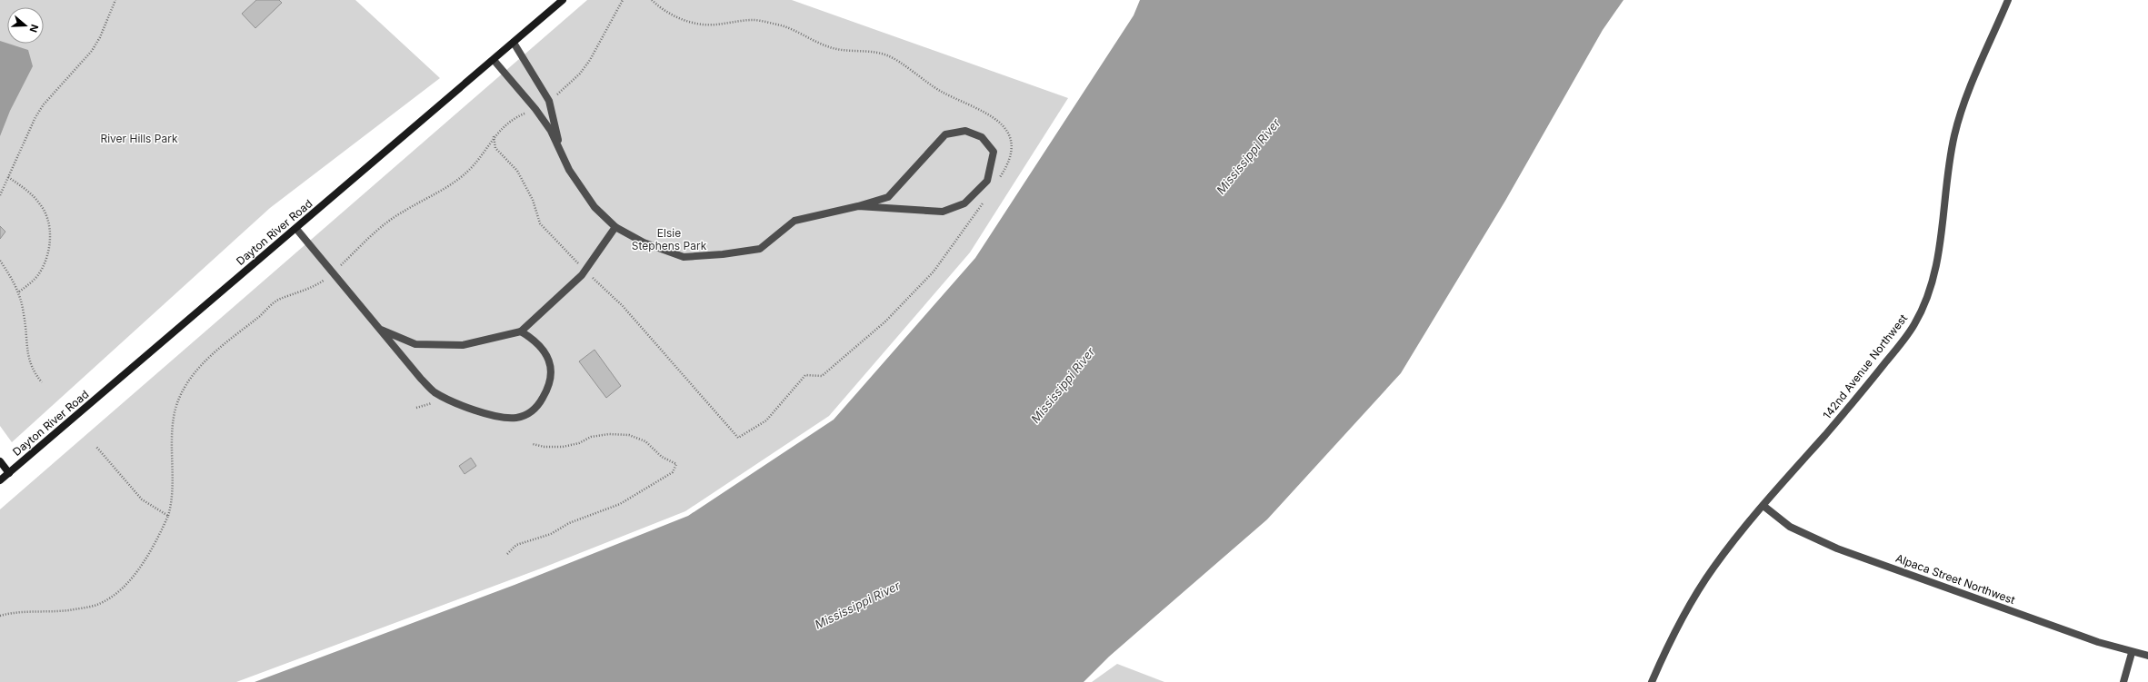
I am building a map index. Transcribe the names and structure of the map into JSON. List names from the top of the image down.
{
  "streets": {
    "main road": ["Dayton River Road"],
    "street": ["142nd Avenue Northwest", "Alpaca Street Northwest"]
  },
  "crossings": [
    ["142nd Avenue Northwest", "Alpaca Street Northwest"]
  ],
  "water": ["Mississippi River"],
  "parks": ["River Hills Park", "Elsie Stephens Park"],
  "north": "right"
}
